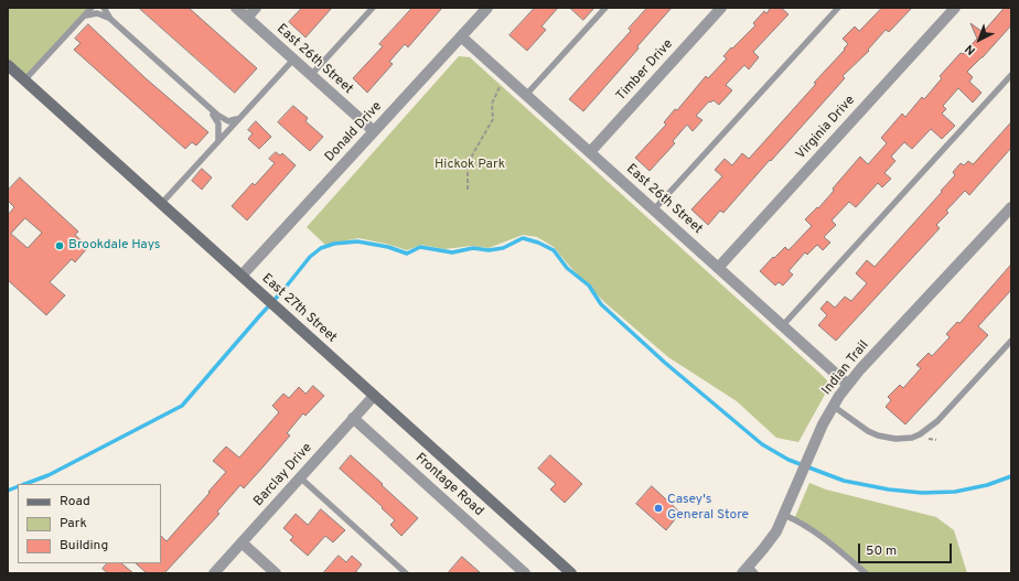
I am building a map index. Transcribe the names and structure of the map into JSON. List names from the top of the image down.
{
  "streets": {
    "main road": ["East 27th Street"],
    "street": [
      "East 26th Street",
      "Timber Drive",
      "Virginia Drive",
      "Donald Drive",
      "Indian Trail",
      "Barclay Drive",
      "Frontage Road"
    ]
  },
  "crossings": [
    ["East 26th Street", "Timber Drive"],
    ["East 26th Street", "Virginia Drive"],
    ["East 26th Street", "Donald Drive"],
    ["East 26th Street", "Indian Trail"],
    ["Donald Drive", "East 27th Street"],
    ["East 27th Street", "Barclay Drive"],
    ["Barclay Drive", "Frontage Road"]
  ],
  "parks": ["Hickok Park"],
  "places": ["Brookdale Hays", "Casey's General Store"],
  "legend": ["Road", "Park", "Building"],
  "scale_bar": "50 m",
  "north": "bottom left"
}
